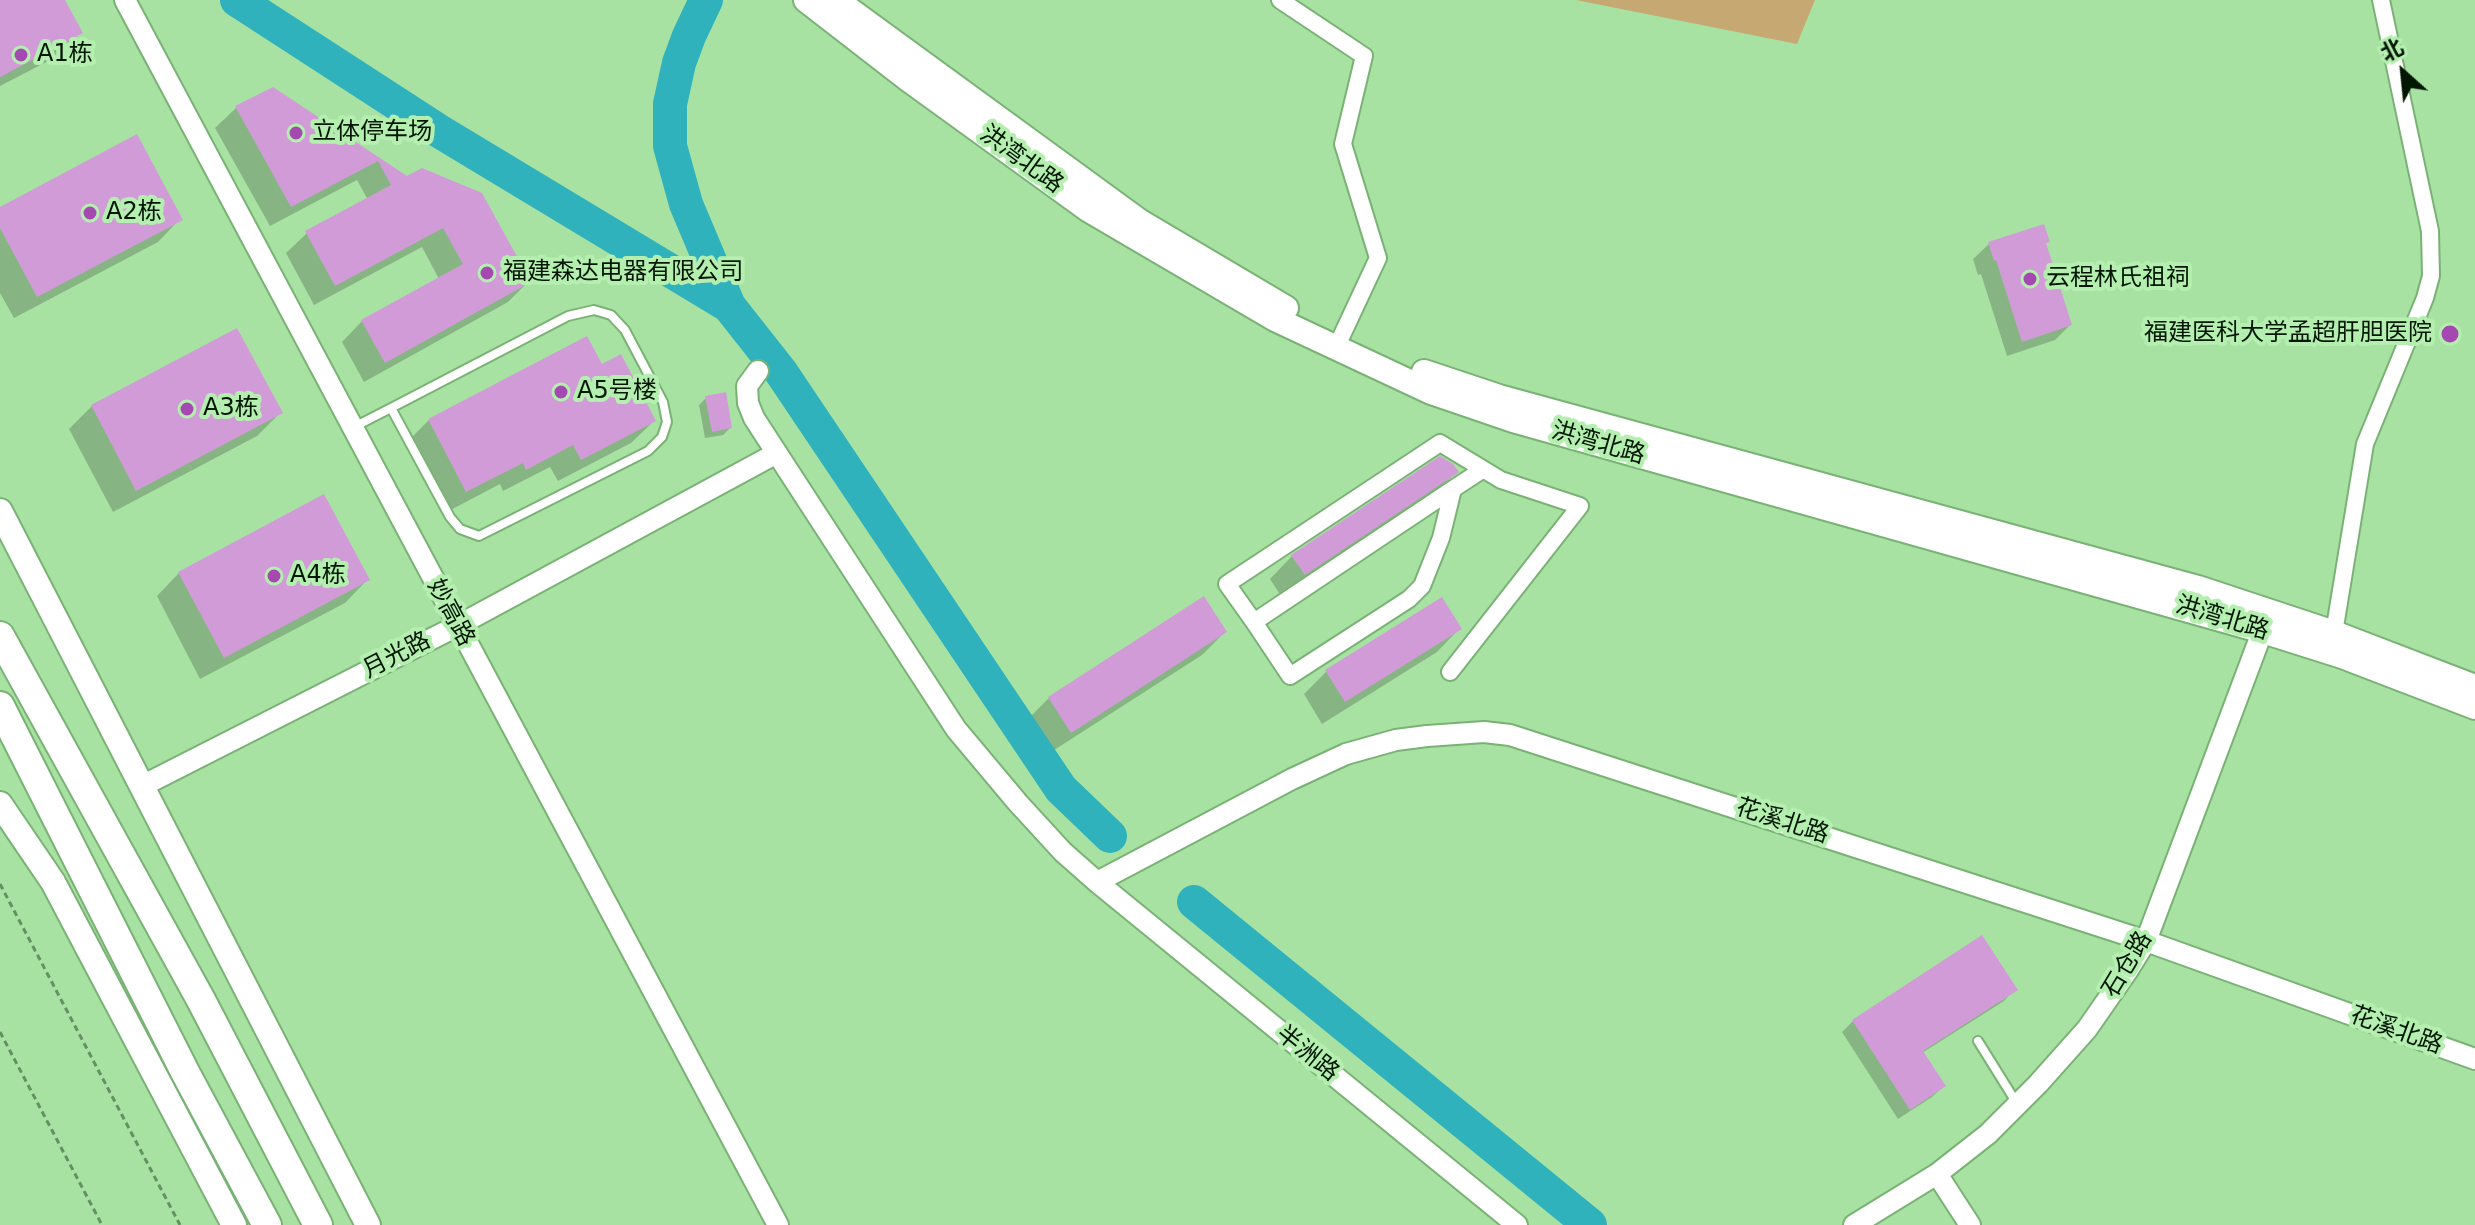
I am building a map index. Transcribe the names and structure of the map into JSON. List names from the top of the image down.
{
  "streets": {
    "main road": ["洪湾北路"],
    "street": [
      "妙高路",
      "月光路",
      "花溪北路",
      "石仓路",
      "半洲路"
    ]
  },
  "crossings": [
    ["洪湾北路", "石仓路"],
    ["妙高路", "月光路"],
    ["月光路", "半洲路"],
    ["花溪北路", "石仓路"],
    ["花溪北路", "半洲路"]
  ],
  "places": [
    "A1栋",
    "立体停车场",
    "A2栋",
    "福建森达电器有限公司",
    "云程林氏祖祠",
    "福建医科大学孟超肝胆医院",
    "A5号楼",
    "A3栋",
    "A4栋"
  ],
  "north": "top left"
}
